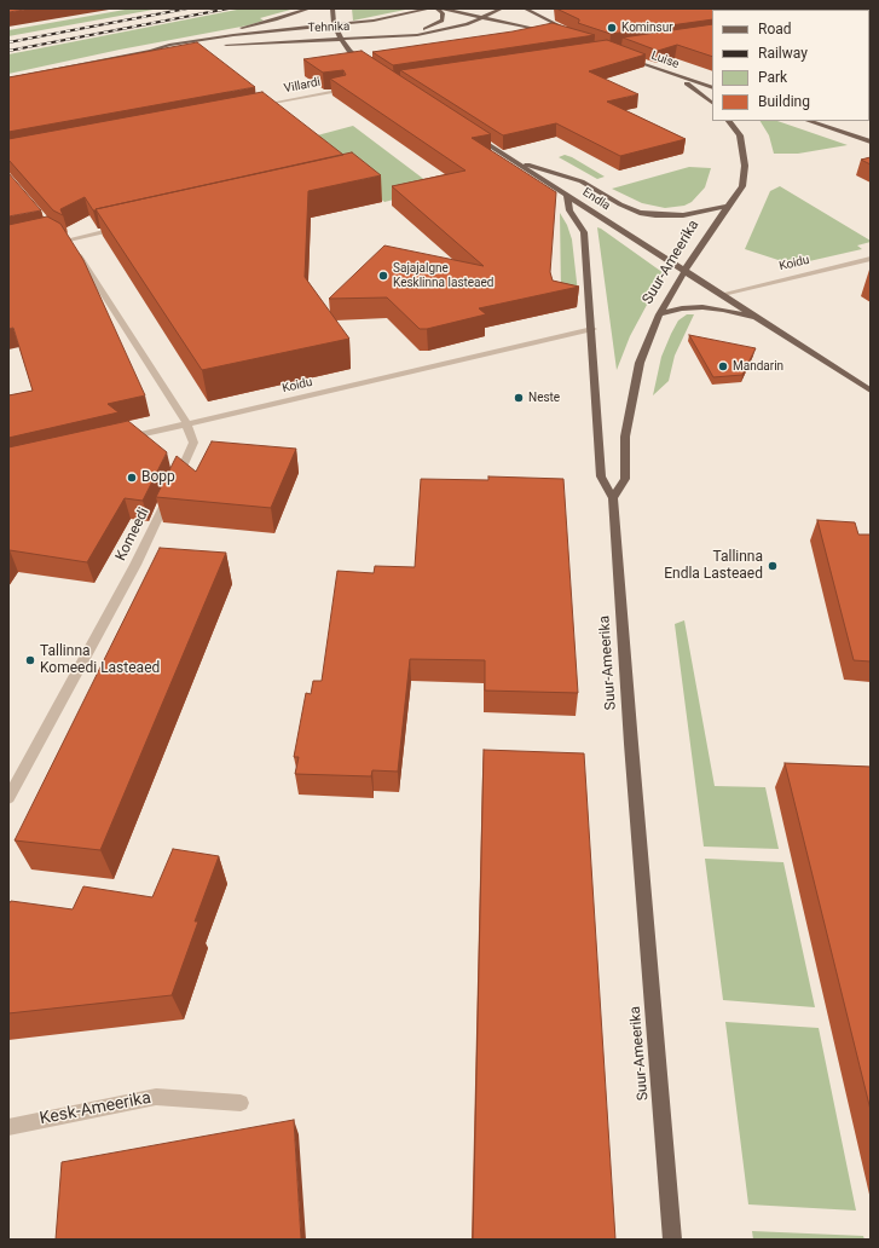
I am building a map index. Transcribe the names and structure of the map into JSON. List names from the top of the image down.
{
  "streets": {
    "main road": [
      "Tehnika",
      "Luise",
      "Endla",
      "Suur-Ameerika"
    ],
    "street": [
      "Villardi",
      "Koidu",
      "Komeedi",
      "Kesk-Ameerika"
    ]
  },
  "crossings": [
    ["Endla", "Suur-Ameerika"],
    ["Endla", "Koidu"],
    ["Koidu", "Komeedi"]
  ],
  "places": [
    "Kominsur",
    "Sajajalgne Kesklinna lasteaed",
    "Mandarin",
    "Neste",
    "Bopp",
    "Tallinna Endla Lasteaed",
    "Tallinna Komeedi Lasteaed"
  ],
  "legend": [
    "Road",
    "Railway",
    "Park",
    "Building"
  ]
}
